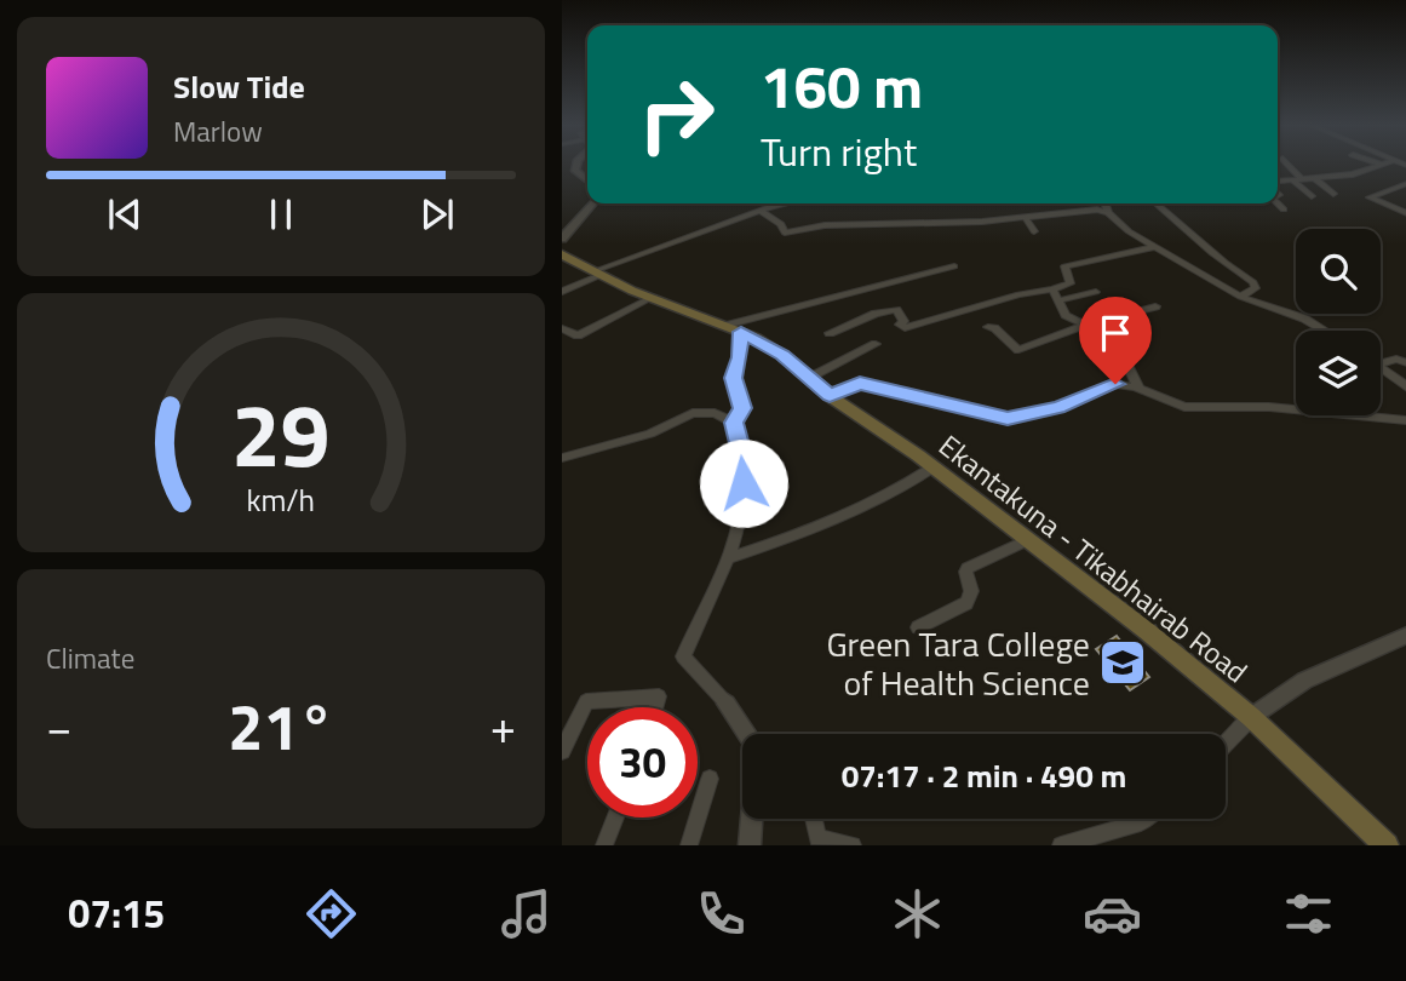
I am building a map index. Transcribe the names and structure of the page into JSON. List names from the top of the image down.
{
  "streets": {
    "main road": ["Ekantakuna - Tikabhairab Road"]
  },
  "places": {
    "school or university": ["Green Tara College of Health Science"]
  },
  "page": {
    "turn": ["160 m", "Turn right"],
    "song": ["Slow Tide", "Marlow"],
    "tile": "Climate",
    "heat": ["−", "21°", "+"],
    "limit": "30",
    "trip": "07:17 · 2 min · 490 m",
    "tabs": "07:15",
    "gauge": ["29", "km/h"]
  }
}
